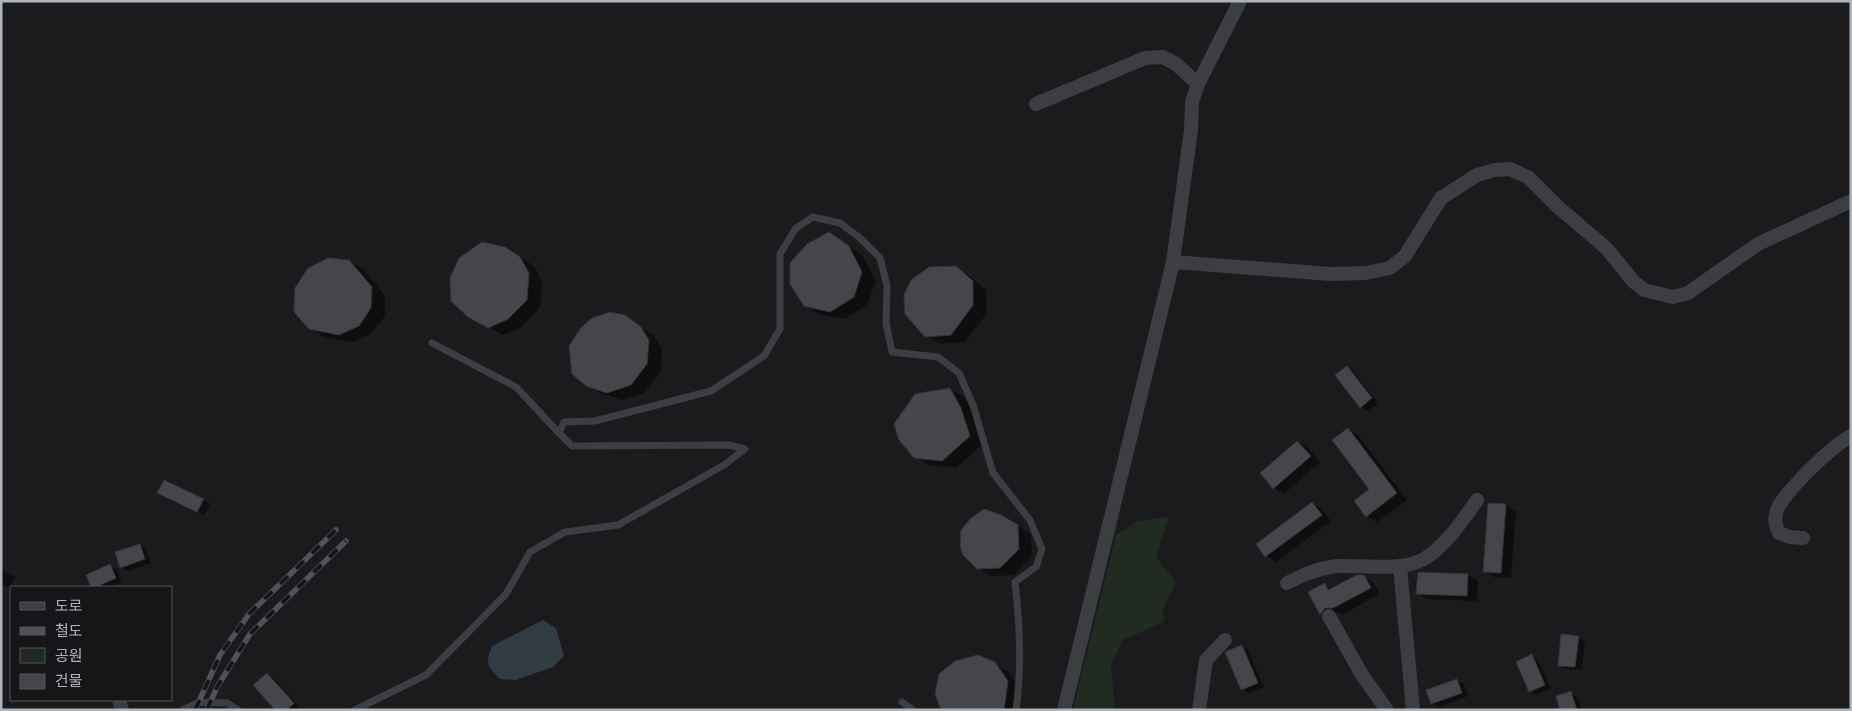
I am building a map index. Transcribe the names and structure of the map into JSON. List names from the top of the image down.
{
  "legend": [
    "도로",
    "철도",
    "공원",
    "건물"
  ]
}
